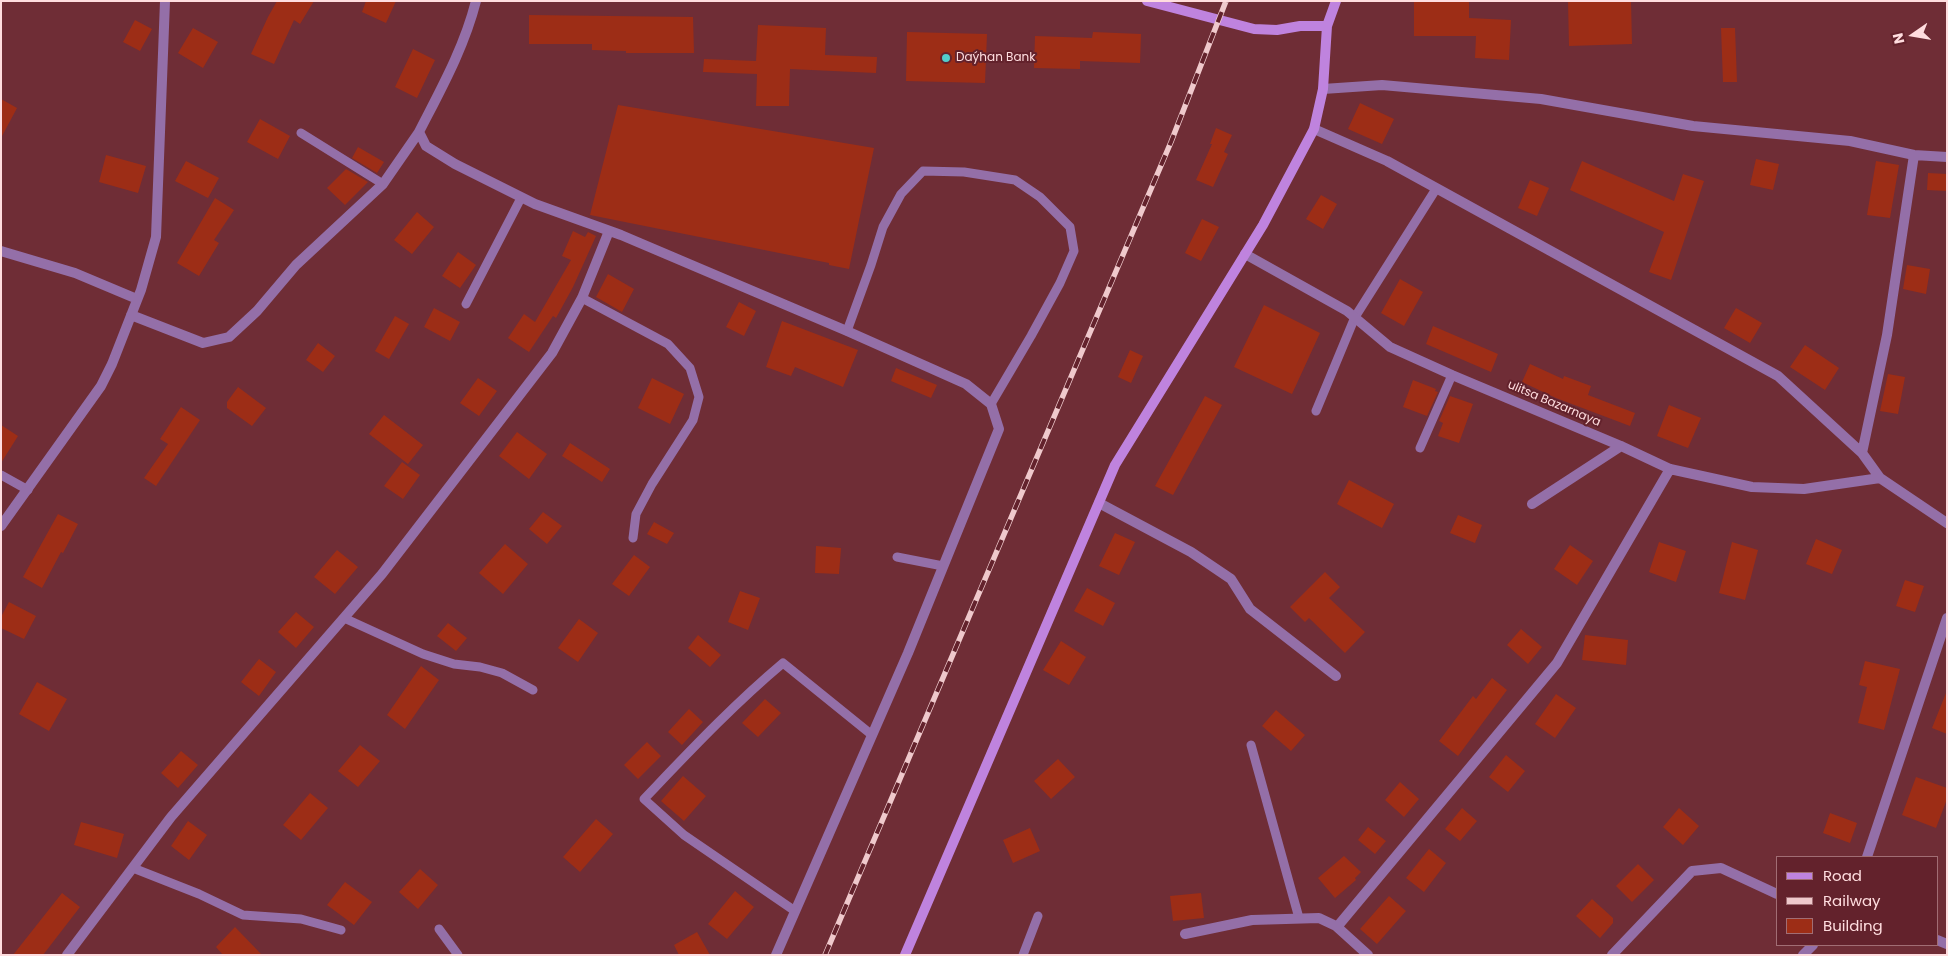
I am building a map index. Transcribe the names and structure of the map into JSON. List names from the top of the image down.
{
  "streets": {
    "street": ["ulitsa Bazarnaya"]
  },
  "places": ["Daýhan Bank"],
  "legend": ["Road", "Railway", "Building"],
  "north": "left"
}
